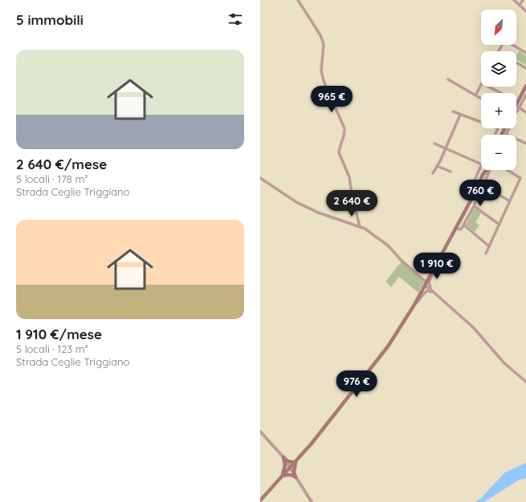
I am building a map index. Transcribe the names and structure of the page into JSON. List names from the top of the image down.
{
  "north": "bottom left",
  "page": {
    "heading": "5 immobili",
    "map_buttons": ["+", "−"],
    "list": [
      {
        "name": "2 640 €/mese",
        "note": "5 locali · 178 m² · Strada Ceglie Triggiano"
      },
      {
        "name": "1 910 €/mese",
        "note": "5 locali · 123 m² · Strada Ceglie Triggiano"
      }
    ],
    "price": [
      "965 €",
      "760 €",
      "2 640 €",
      "1 910 €",
      "976 €"
    ]
  }
}
